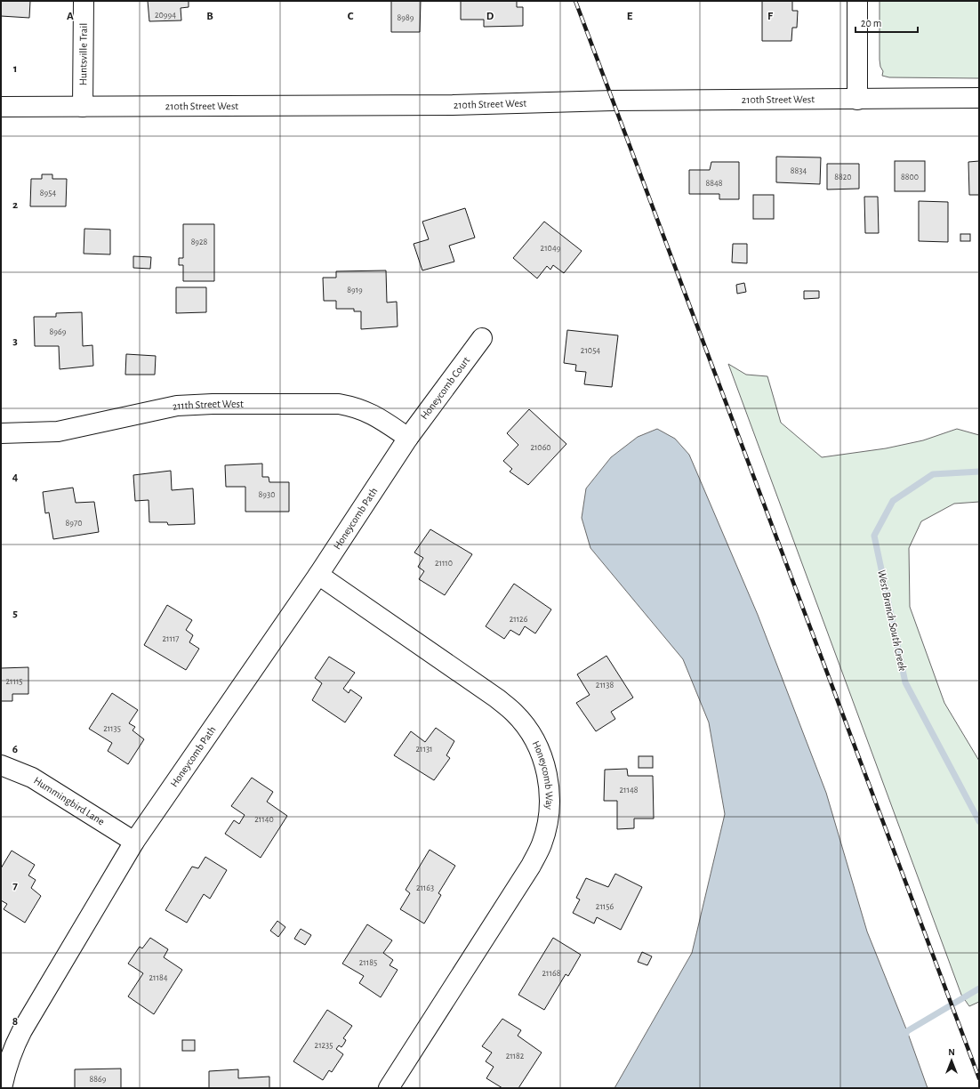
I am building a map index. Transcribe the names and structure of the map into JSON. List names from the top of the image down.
{
  "streets": {
    "street": [
      "Huntsville Trail",
      "210th Street West",
      "Honeycomb Court",
      "211th Street West",
      "Honeycomb Path",
      "Honeycomb Way",
      "Hummingbird Lane"
    ]
  },
  "crossings": [
    ["Huntsville Trail", "210th Street West"],
    ["Honeycomb Court", "211th Street West"],
    ["Honeycomb Court", "Honeycomb Path"],
    ["211th Street West", "Honeycomb Path"],
    ["Honeycomb Path", "Honeycomb Way"],
    ["Honeycomb Path", "Hummingbird Lane"]
  ],
  "water": ["West Branch South Creek"],
  "house_numbers": [
    "20994",
    "8989",
    "8834",
    "8820",
    "8800",
    "8848",
    "8954",
    "8928",
    "21049",
    "8919",
    "8969",
    "21054",
    "21060",
    "8930",
    "8970",
    "21110",
    "21126",
    "21117",
    "21115",
    "21138",
    "21135",
    "21131",
    "21148",
    "21140",
    "21163",
    "21156",
    "21185",
    "21168",
    "21184",
    "21235",
    "21182",
    "8869"
  ],
  "scale_bar": "20 m",
  "north": "top",
  "grid": {
    "columns": [
      "A",
      "B",
      "C",
      "D",
      "E",
      "F"
    ],
    "rows": [
      "1",
      "2",
      "3",
      "4",
      "5",
      "6",
      "7",
      "8"
    ]
  }
}
